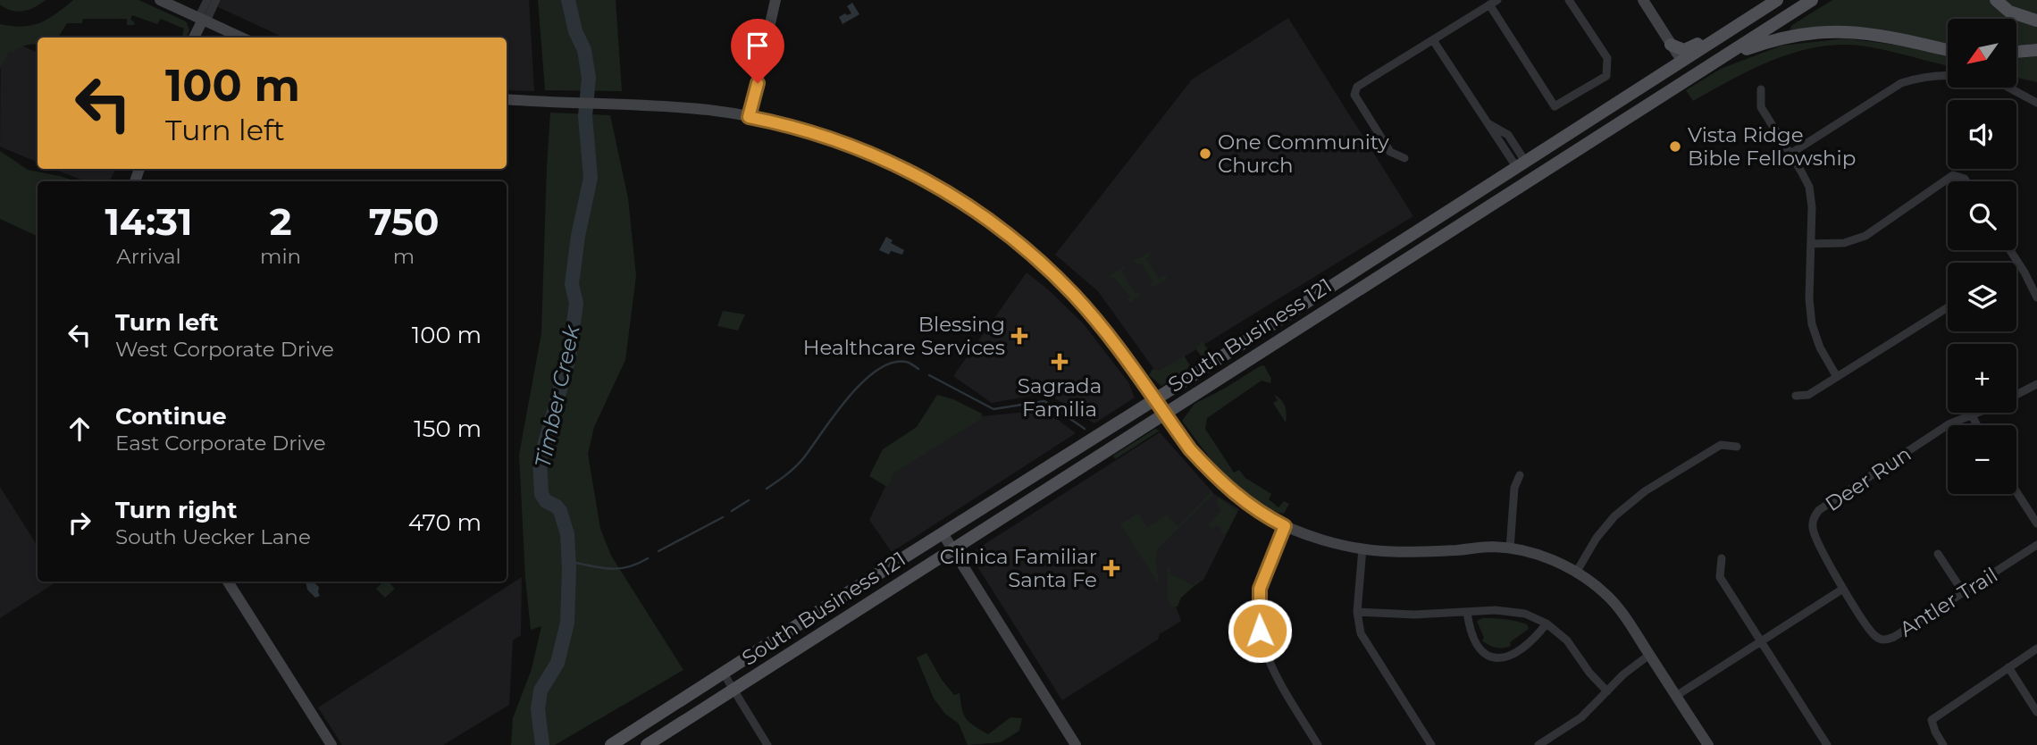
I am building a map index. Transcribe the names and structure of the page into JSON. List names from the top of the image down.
{
  "streets": {
    "main road": ["South Business 121"],
    "street": ["Deer Run", "Antler Trail"]
  },
  "crossings": [
    ["Deer Run", "Antler Trail"]
  ],
  "water": ["Timber Creek"],
  "places": {
    "other": ["Vista Ridge Bible Fellowship", "One Community Church"],
    "health": ["Blessing Healthcare Services", "Sagrada Familia", "Clinica Familiar Santa Fe"]
  },
  "north": "bottom left",
  "page": {
    "map_buttons": ["+", "−"],
    "turn": ["100 m", "Turn left"],
    "eta": [
      "14:31",
      "Arrival",
      "2",
      "min",
      "750",
      "m"
    ],
    "list": [
      {
        "name": "Turn left",
        "note": "West Corporate Drive",
        "value": "100 m"
      },
      {
        "name": "Continue",
        "note": "East Corporate Drive",
        "value": "150 m"
      },
      {
        "name": "Turn right",
        "note": "South Uecker Lane",
        "value": "470 m"
      }
    ]
  }
}
